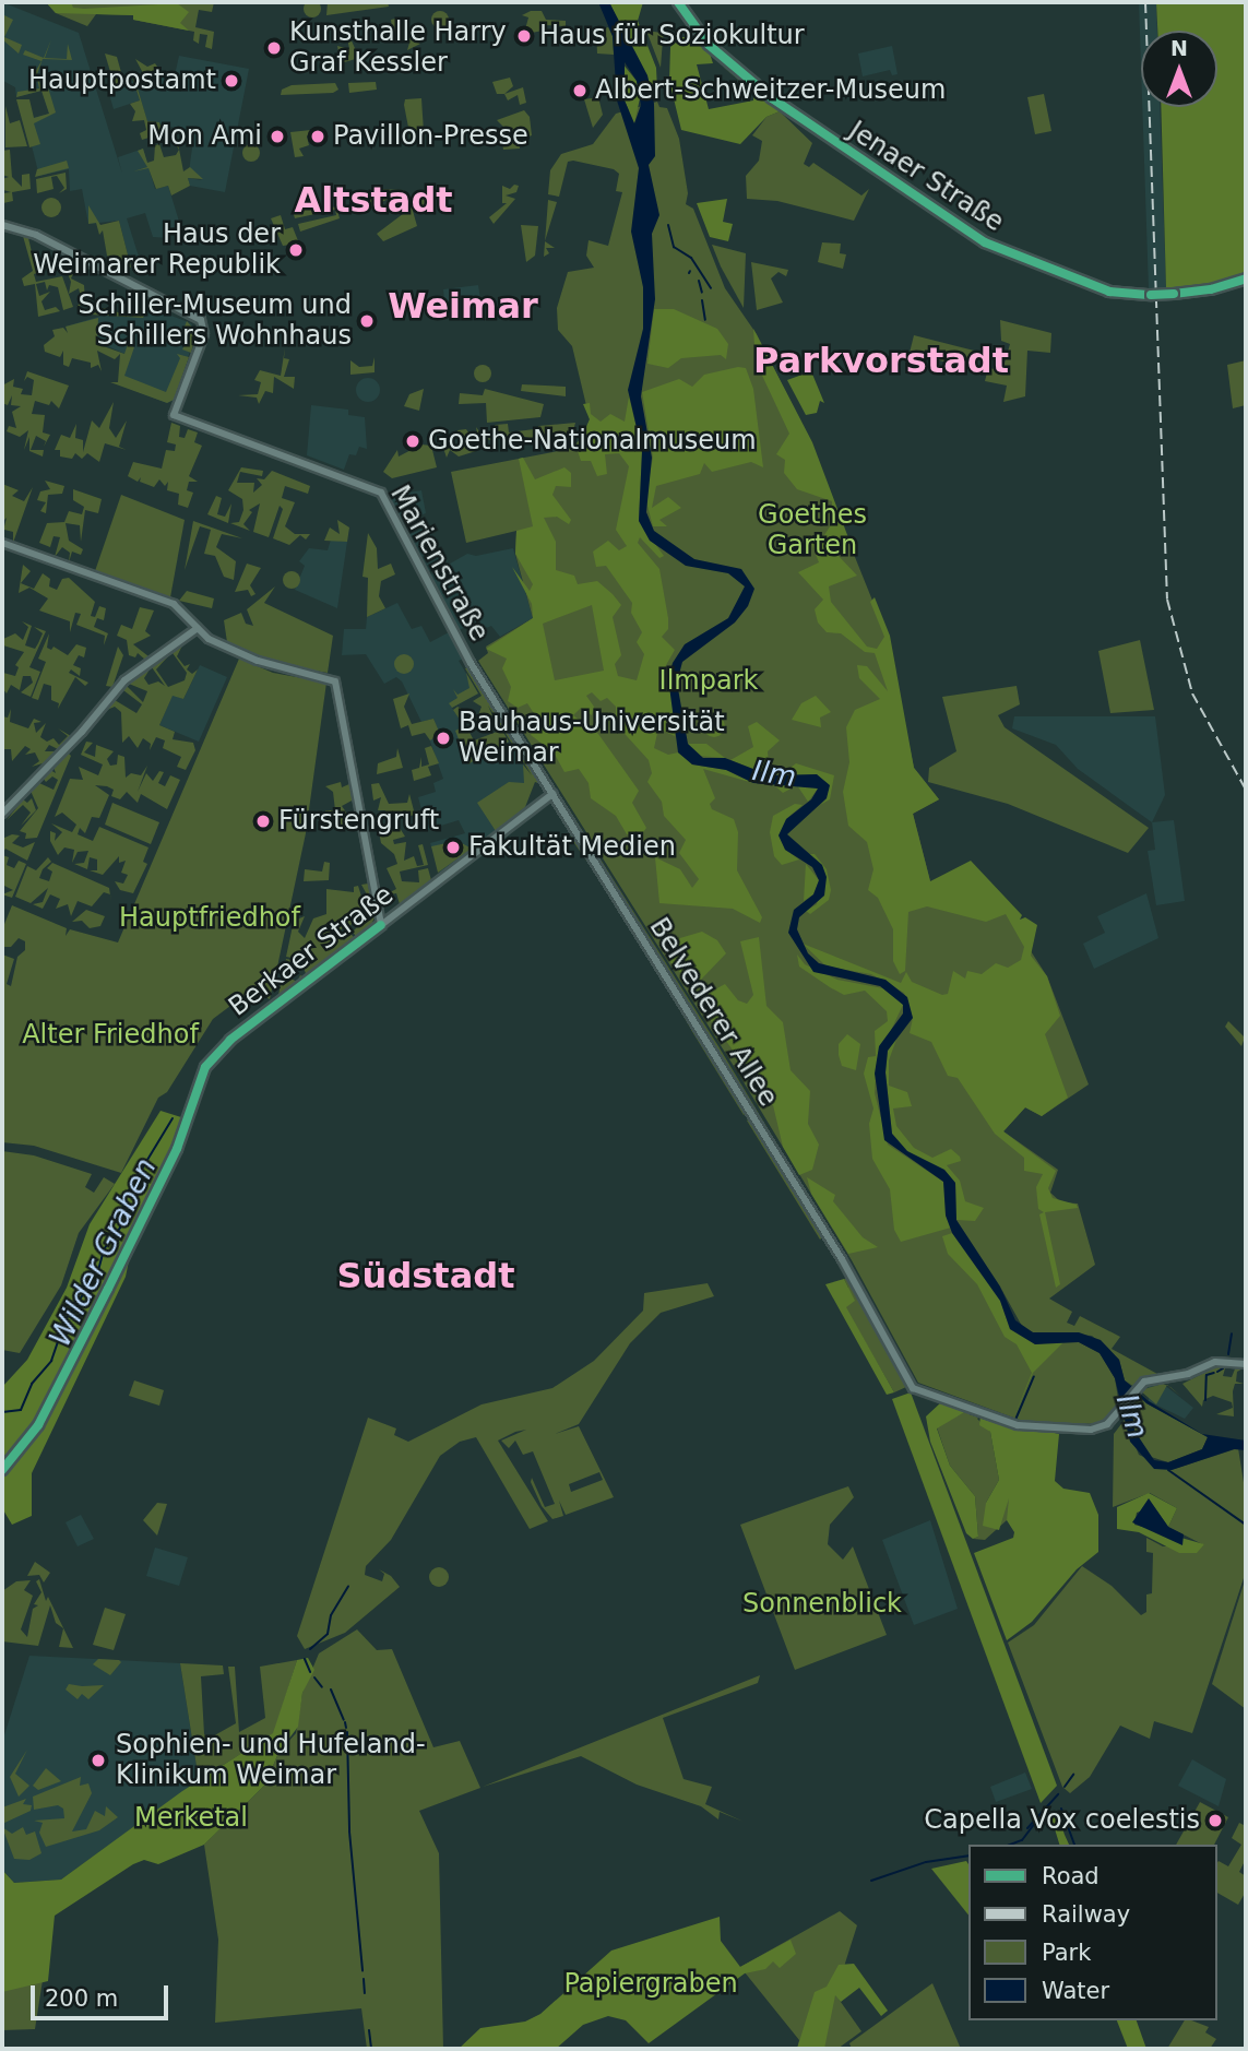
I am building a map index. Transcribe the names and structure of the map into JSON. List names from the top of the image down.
{
  "streets": {
    "main road": ["Jenaer Straße", "Berkaer Straße"],
    "street": ["Marienstraße", "Belvederer Allee"]
  },
  "crossings": [
    ["Marienstraße", "Belvederer Allee"],
    ["Berkaer Straße", "Belvederer Allee"]
  ],
  "districts": [
    "Altstadt",
    "Weimar",
    "Parkvorstadt",
    "Südstadt"
  ],
  "water": ["Ilm", "Wilder Graben"],
  "parks": [
    "Goethes Garten",
    "Ilmpark",
    "Hauptfriedhof",
    "Alter Friedhof",
    "Sonnenblick",
    "Merketal",
    "Papiergraben"
  ],
  "places": [
    "Haus für Soziokultur",
    "Kunsthalle Harry Graf Kessler",
    "Hauptpostamt",
    "Albert-Schweitzer-Museum",
    "Mon Ami",
    "Pavillon-Presse",
    "Haus der Weimarer Republik",
    "Schiller-Museum und Schillers Wohnhaus",
    "Goethe-Nationalmuseum",
    "Bauhaus-Universität Weimar",
    "Fürstengruft",
    "Fakultät Medien",
    "Sophien- und Hufeland- Klinikum Weimar",
    "Capella Vox coelestis"
  ],
  "legend": [
    "Road",
    "Railway",
    "Park",
    "Water"
  ],
  "scale_bar": "200 m",
  "north": "top"
}
